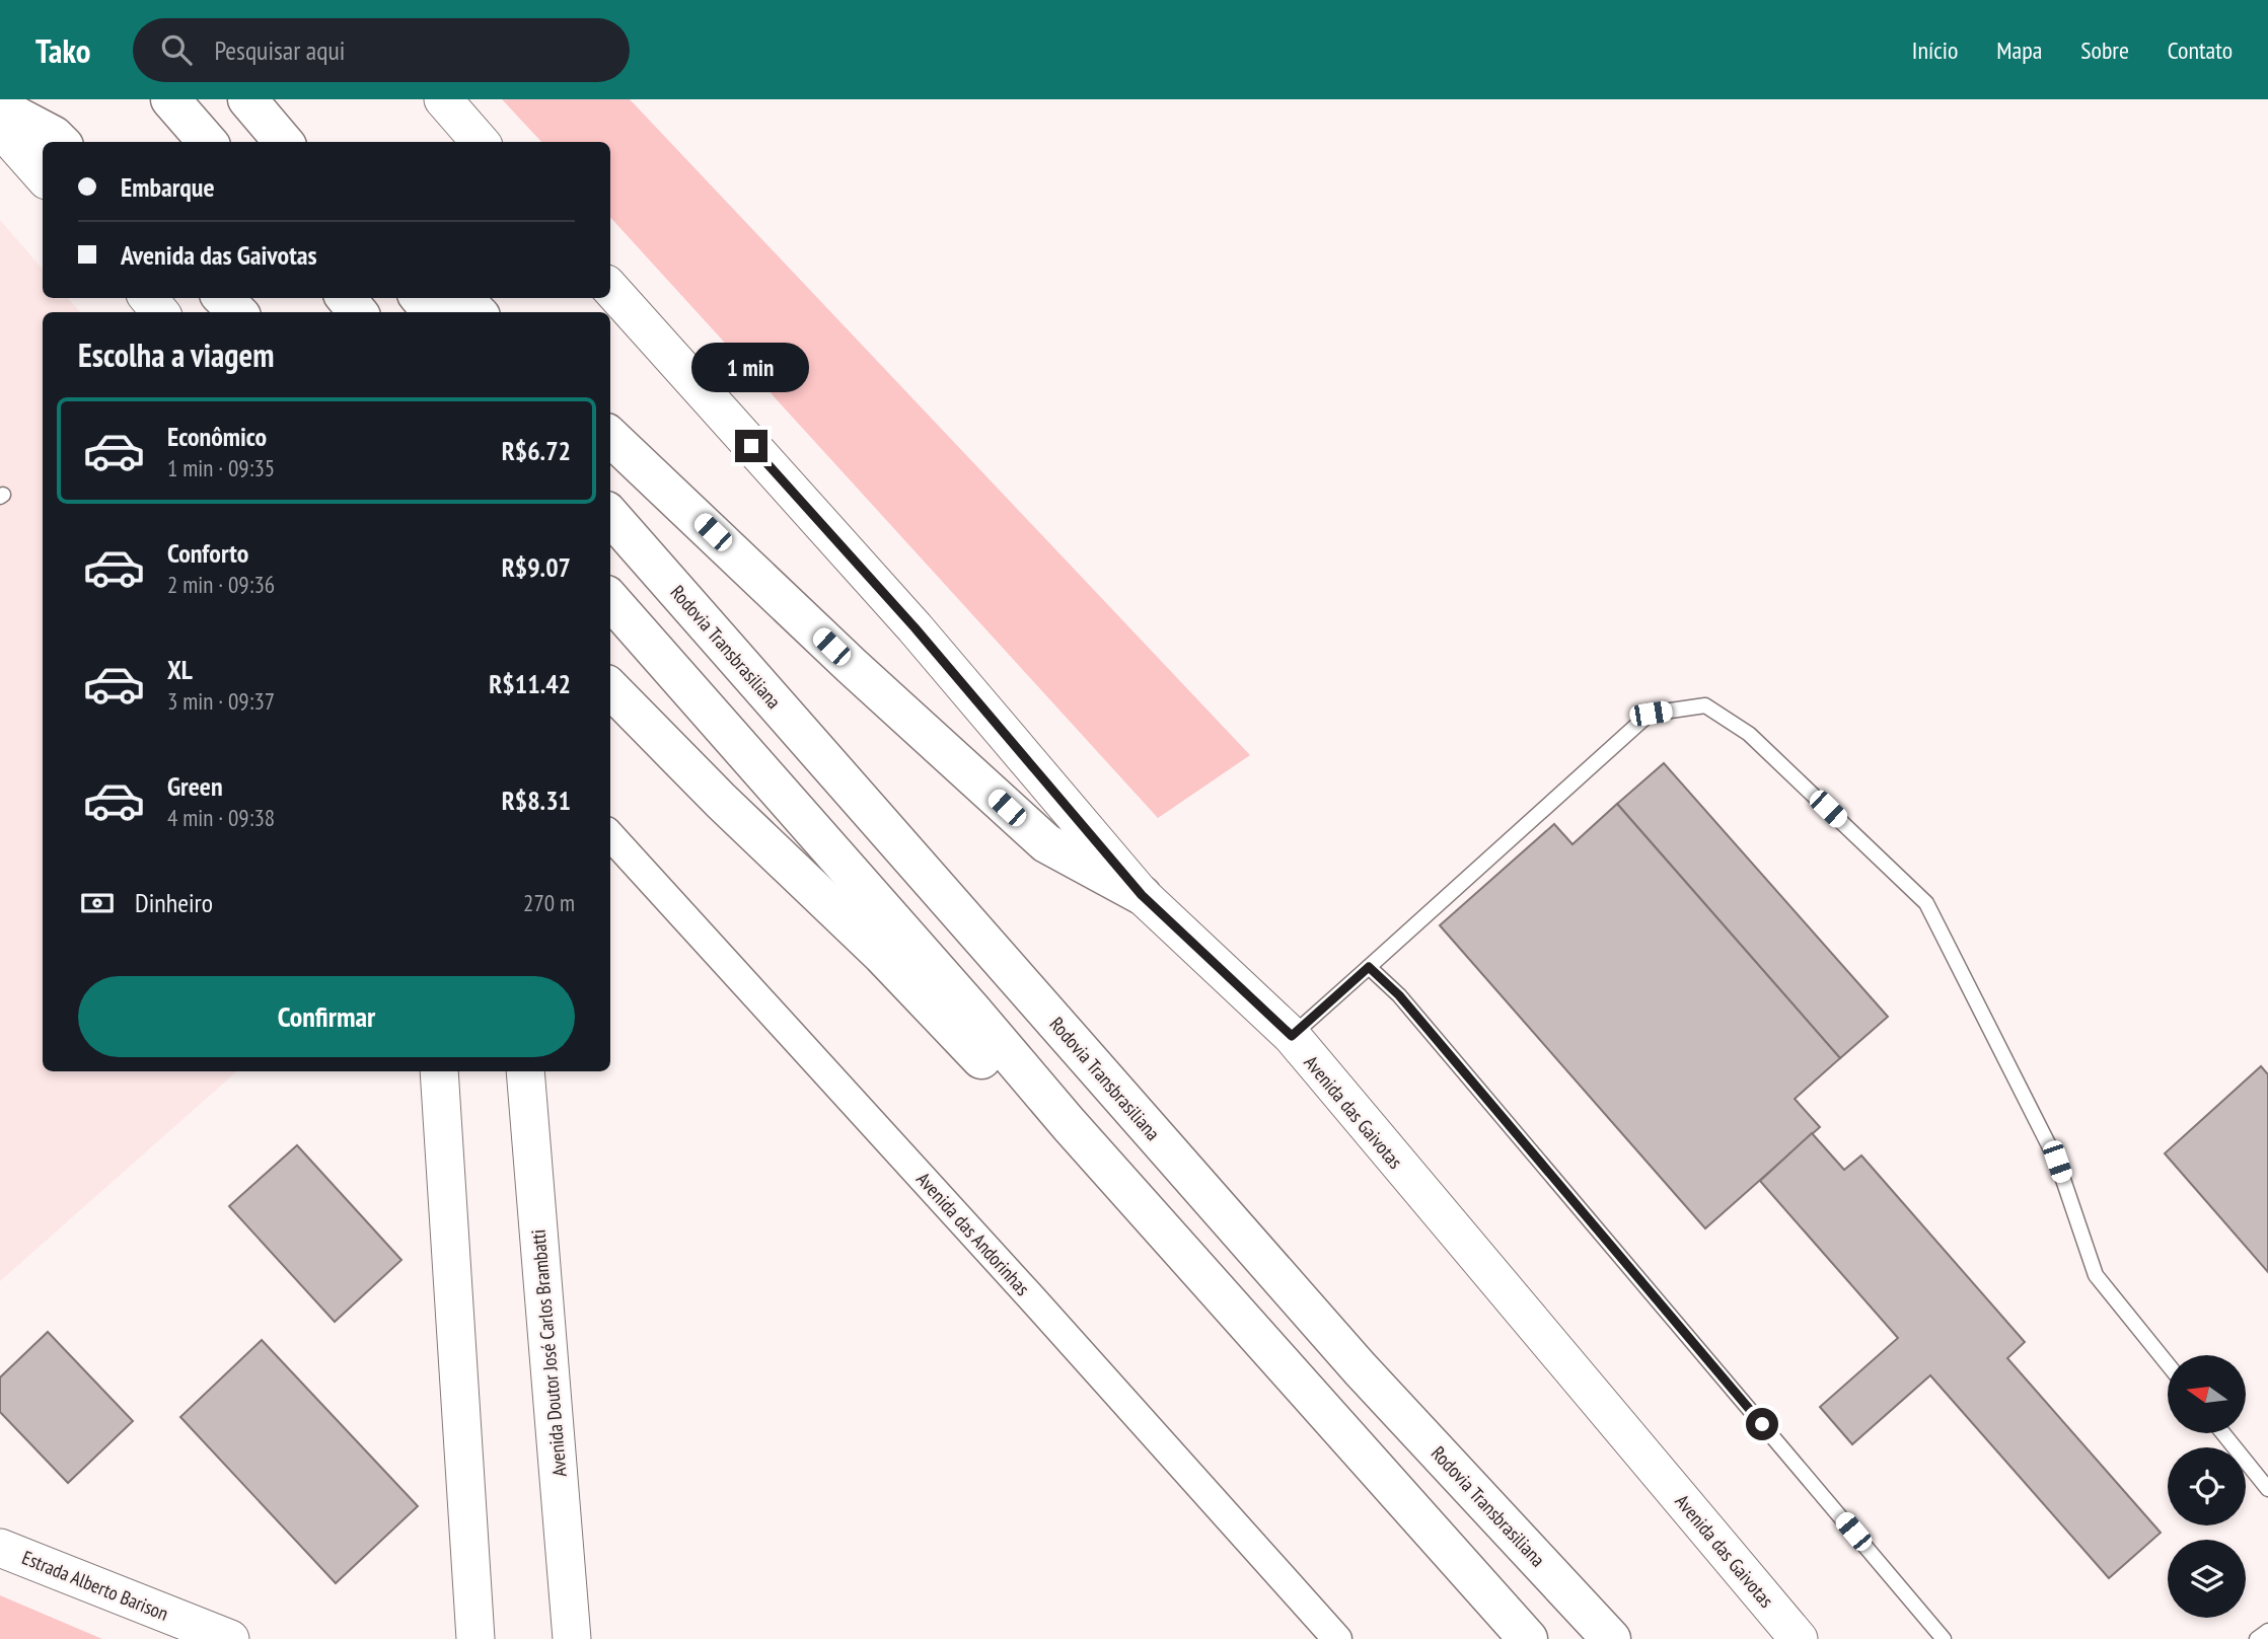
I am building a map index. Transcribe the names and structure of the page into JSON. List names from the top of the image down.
{
  "streets": {
    "highway": ["Rodovia Transbrasiliana"],
    "street": [
      "Avenida das Gaivotas",
      "Avenida das Andorinhas",
      "Avenida Doutor José Carlos Brambatti",
      "Estrada Alberto Barison"
    ]
  },
  "north": "left",
  "page": {
    "header": "Tako",
    "search": "Pesquisar aqui",
    "nav": [
      "Início",
      "Mapa",
      "Sobre",
      "Contato"
    ],
    "banner": ["Embarque", "Avenida das Gaivotas"],
    "heading": "Escolha a viagem",
    "bubble": "1 min",
    "list": [
      {
        "name": "Econômico",
        "note": "1 min · 09:35",
        "value": "R$6.72"
      },
      {
        "name": "Conforto",
        "note": "2 min · 09:36",
        "value": "R$9.07"
      },
      {
        "name": "XL",
        "note": "3 min · 09:37",
        "value": "R$11.42"
      },
      {
        "name": "Green",
        "note": "4 min · 09:38",
        "value": "R$8.31"
      }
    ],
    "pay": ["Dinheiro", "270 m"],
    "buttons": "Confirmar"
  }
}
